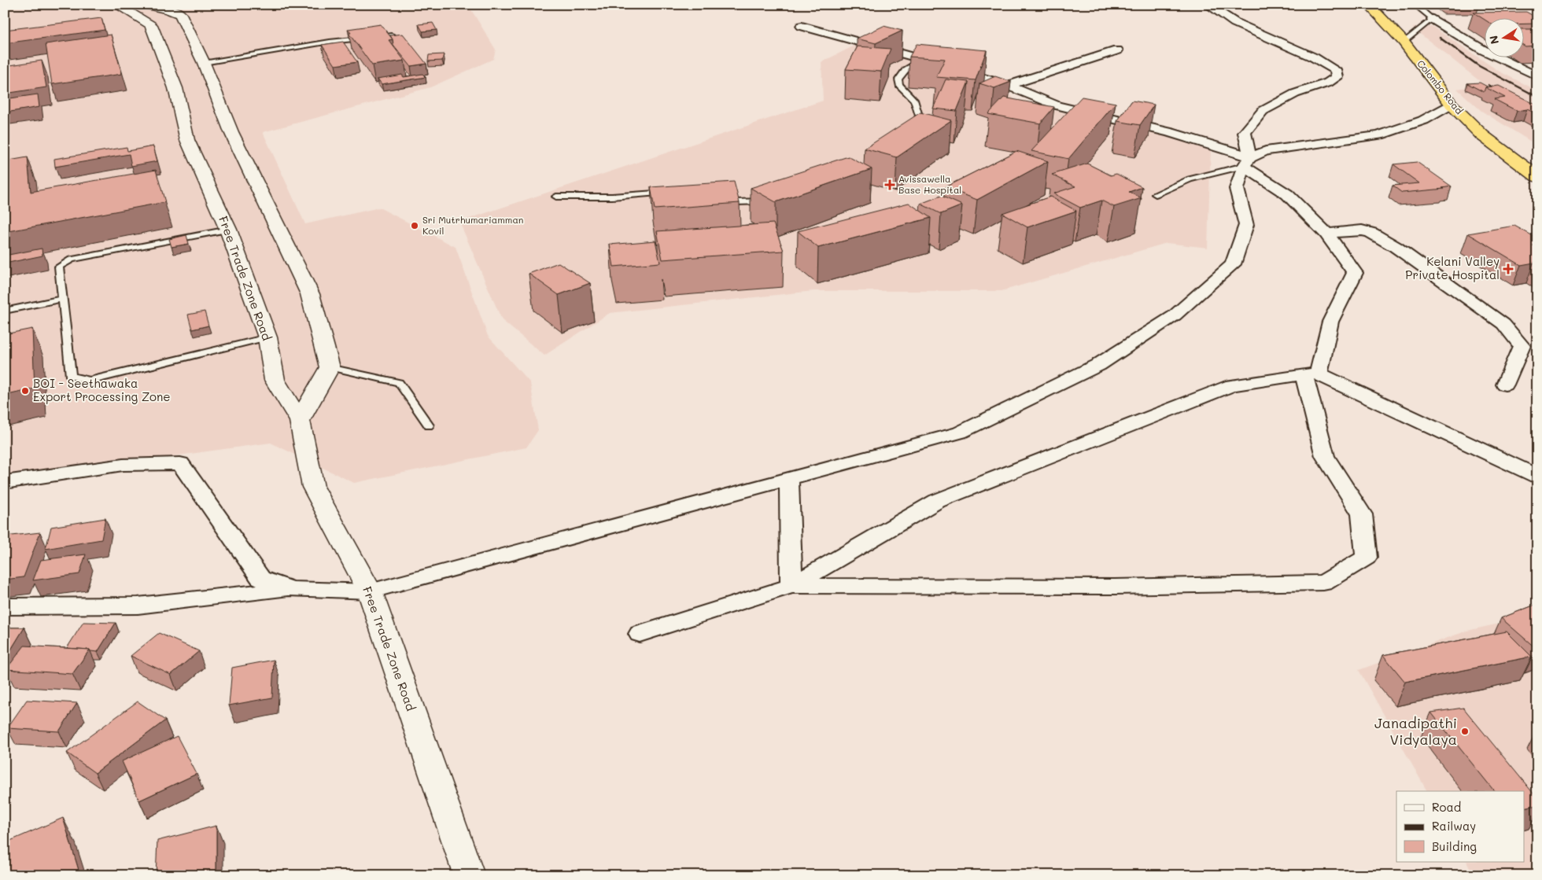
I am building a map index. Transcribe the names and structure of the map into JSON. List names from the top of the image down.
{
  "streets": {
    "highway": ["Colombo Road"],
    "street": ["Free Trade Zone Road"]
  },
  "places": {
    "health": ["Avissawella Base Hospital", "Kelani Valley Private Hospital"],
    "other": ["Sri Mutrhumariamman Kovil", "BOI - Seethawaka Export Processing Zone", "Janadipathi Vidyalaya"]
  },
  "legend": ["Road", "Railway", "Building"],
  "north": "left"
}
